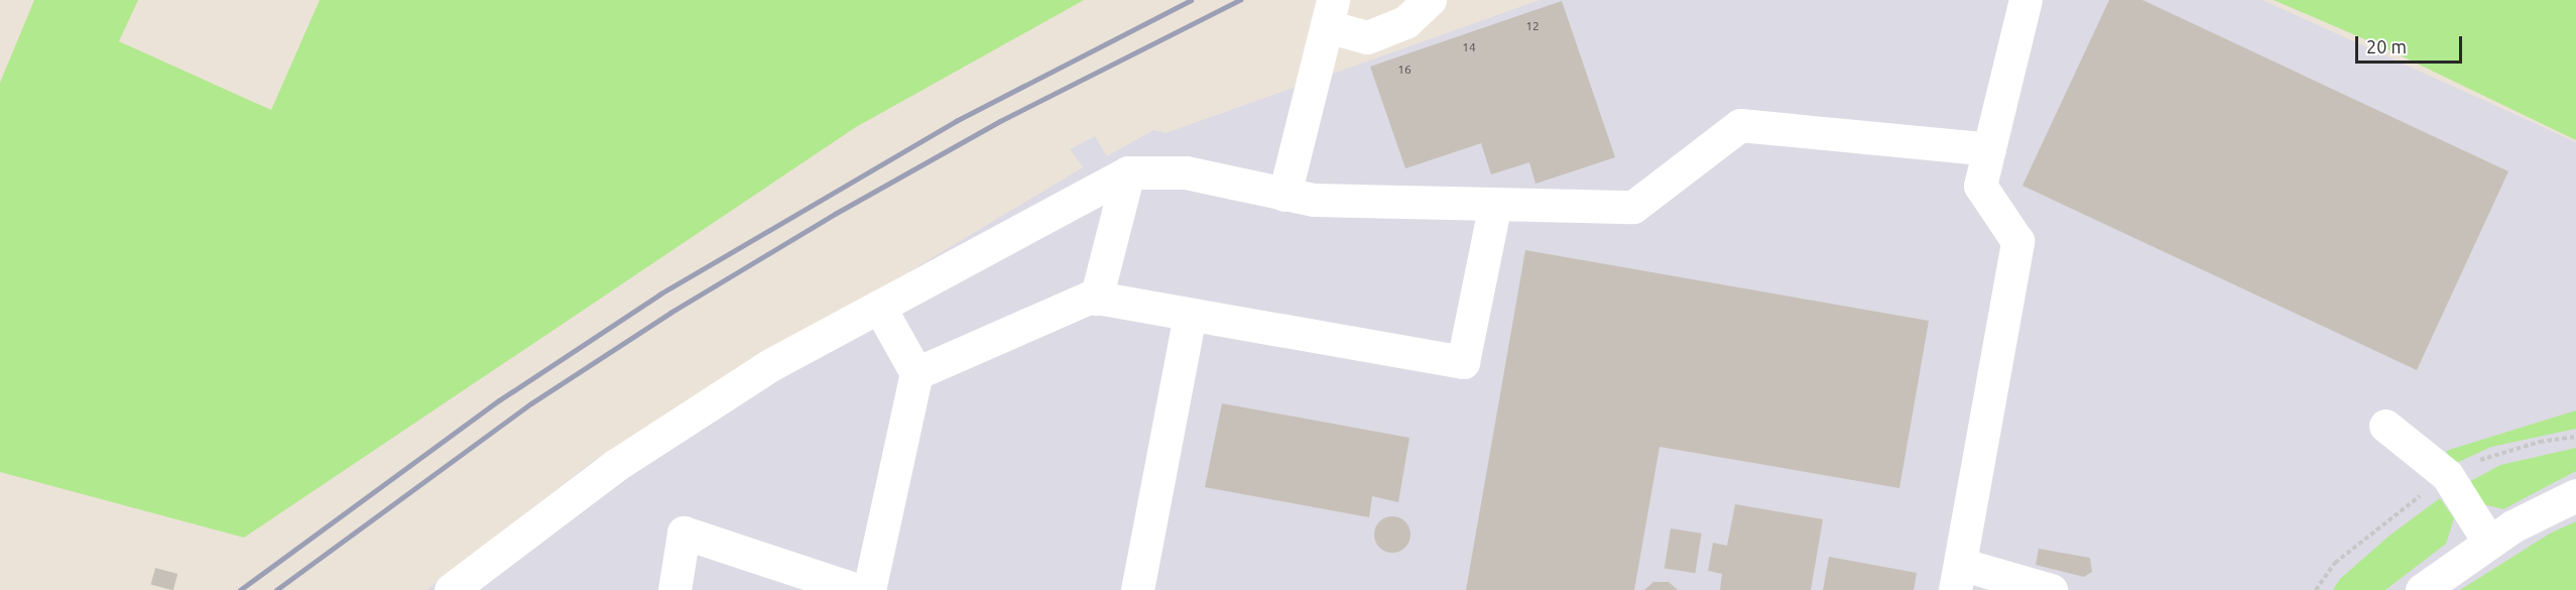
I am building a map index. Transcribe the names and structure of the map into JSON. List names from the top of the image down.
{
  "house_numbers": ["12", "14", "16"],
  "scale_bar": "20 m"
}
